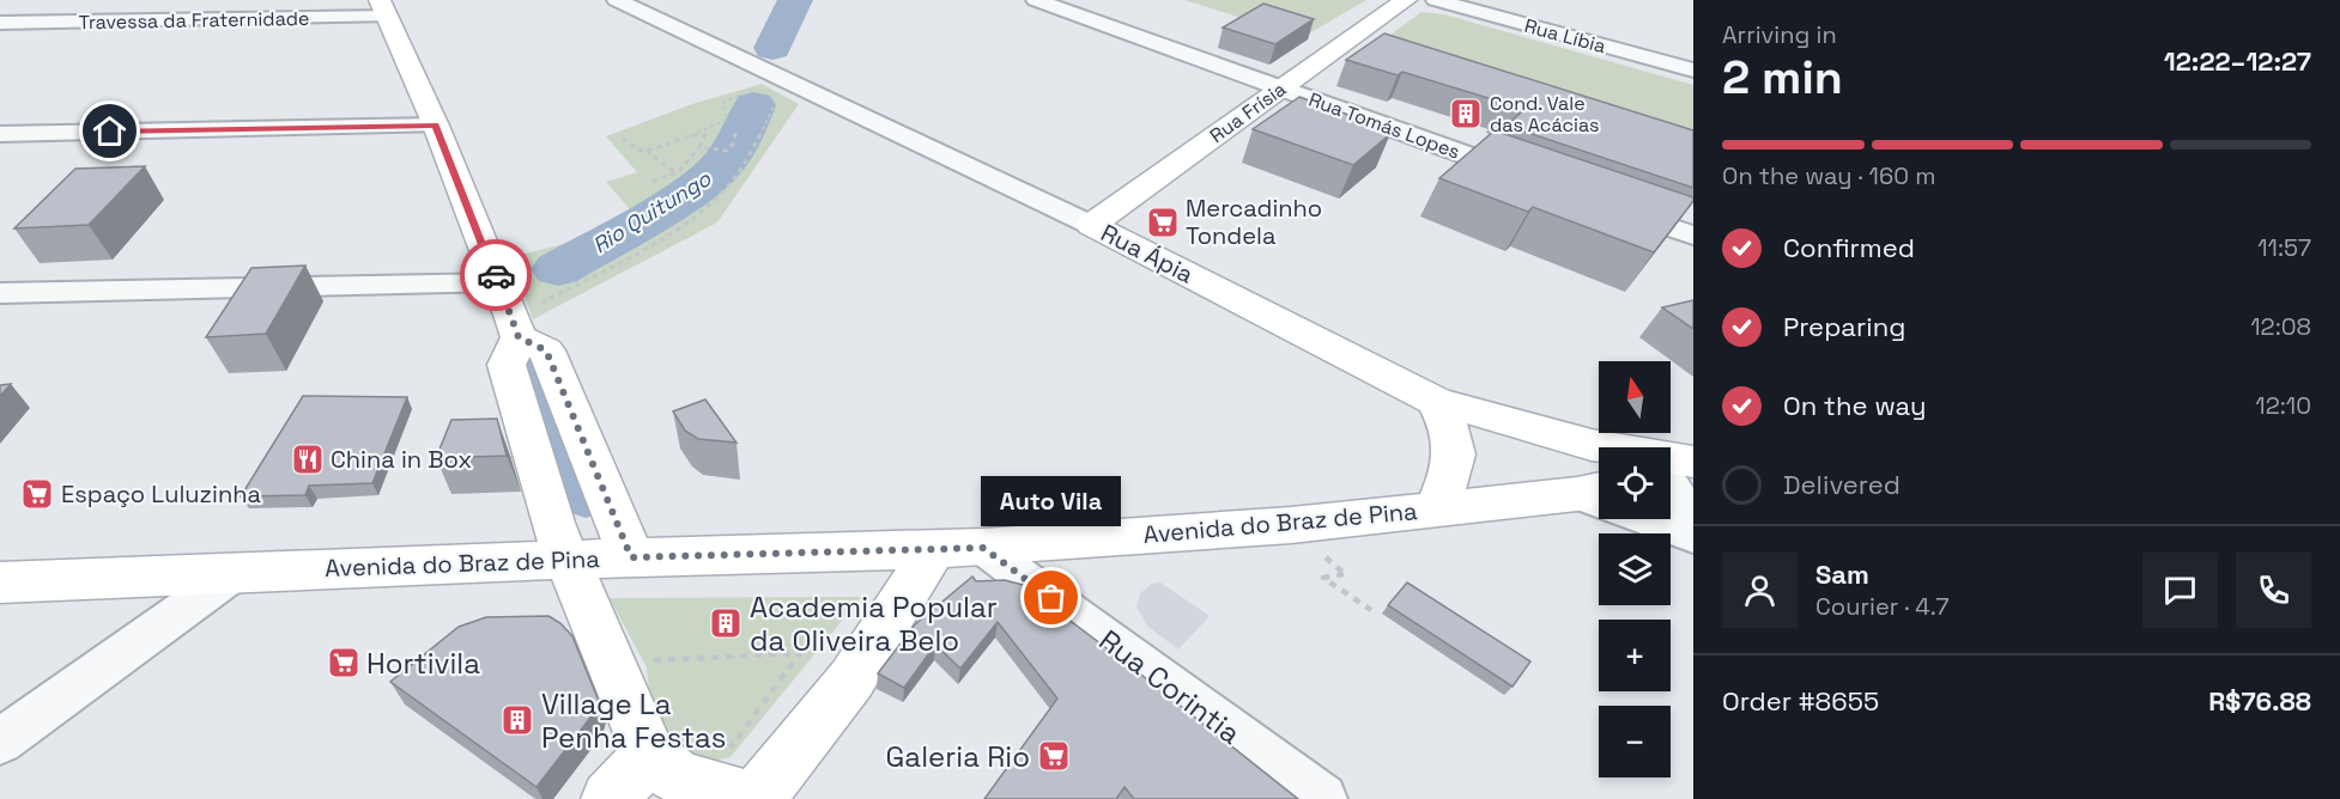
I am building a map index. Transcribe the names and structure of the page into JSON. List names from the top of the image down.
{
  "streets": {
    "main road": ["Rua Frísia", "Rua Ápia", "Avenida do Braz de Pina"],
    "street": [
      "Travessa da Fraternidade",
      "Rua Líbia",
      "Rua Tomás Lopes",
      "Rua Corintia"
    ]
  },
  "crossings": [
    ["Rua Frísia", "Rua Tomás Lopes"],
    ["Rua Frísia", "Rua Ápia"],
    ["Avenida do Braz de Pina", "Rua Corintia"]
  ],
  "water": ["Rio Quitungo"],
  "places": {
    "building": ["Cond. Vale das Acácias", "Academia Popular da Oliveira Belo", "Village La Penha Festas"],
    "supermarket": [
      "Mercadinho Tondela",
      "Espaço Luluzinha",
      "Hortivila",
      "Galeria Rio"
    ],
    "restaurant": ["China in Box"],
    "other": ["Auto Vila"]
  },
  "north": "top",
  "page": {
    "heading": ["2 min", "Arriving in", "12:22–12:27"],
    "panel": [
      "Sam",
      "Courier · 4.7",
      "Order #8655",
      "R$76.88"
    ],
    "bar": "On the way · 160 m",
    "list": [
      ["Confirmed", "11:57"],
      ["Preparing", "12:08"],
      ["On the way", "12:10"],
      "Delivered"
    ],
    "map_buttons": ["+", "−"],
    "bubble": "Auto Vila"
  }
}
